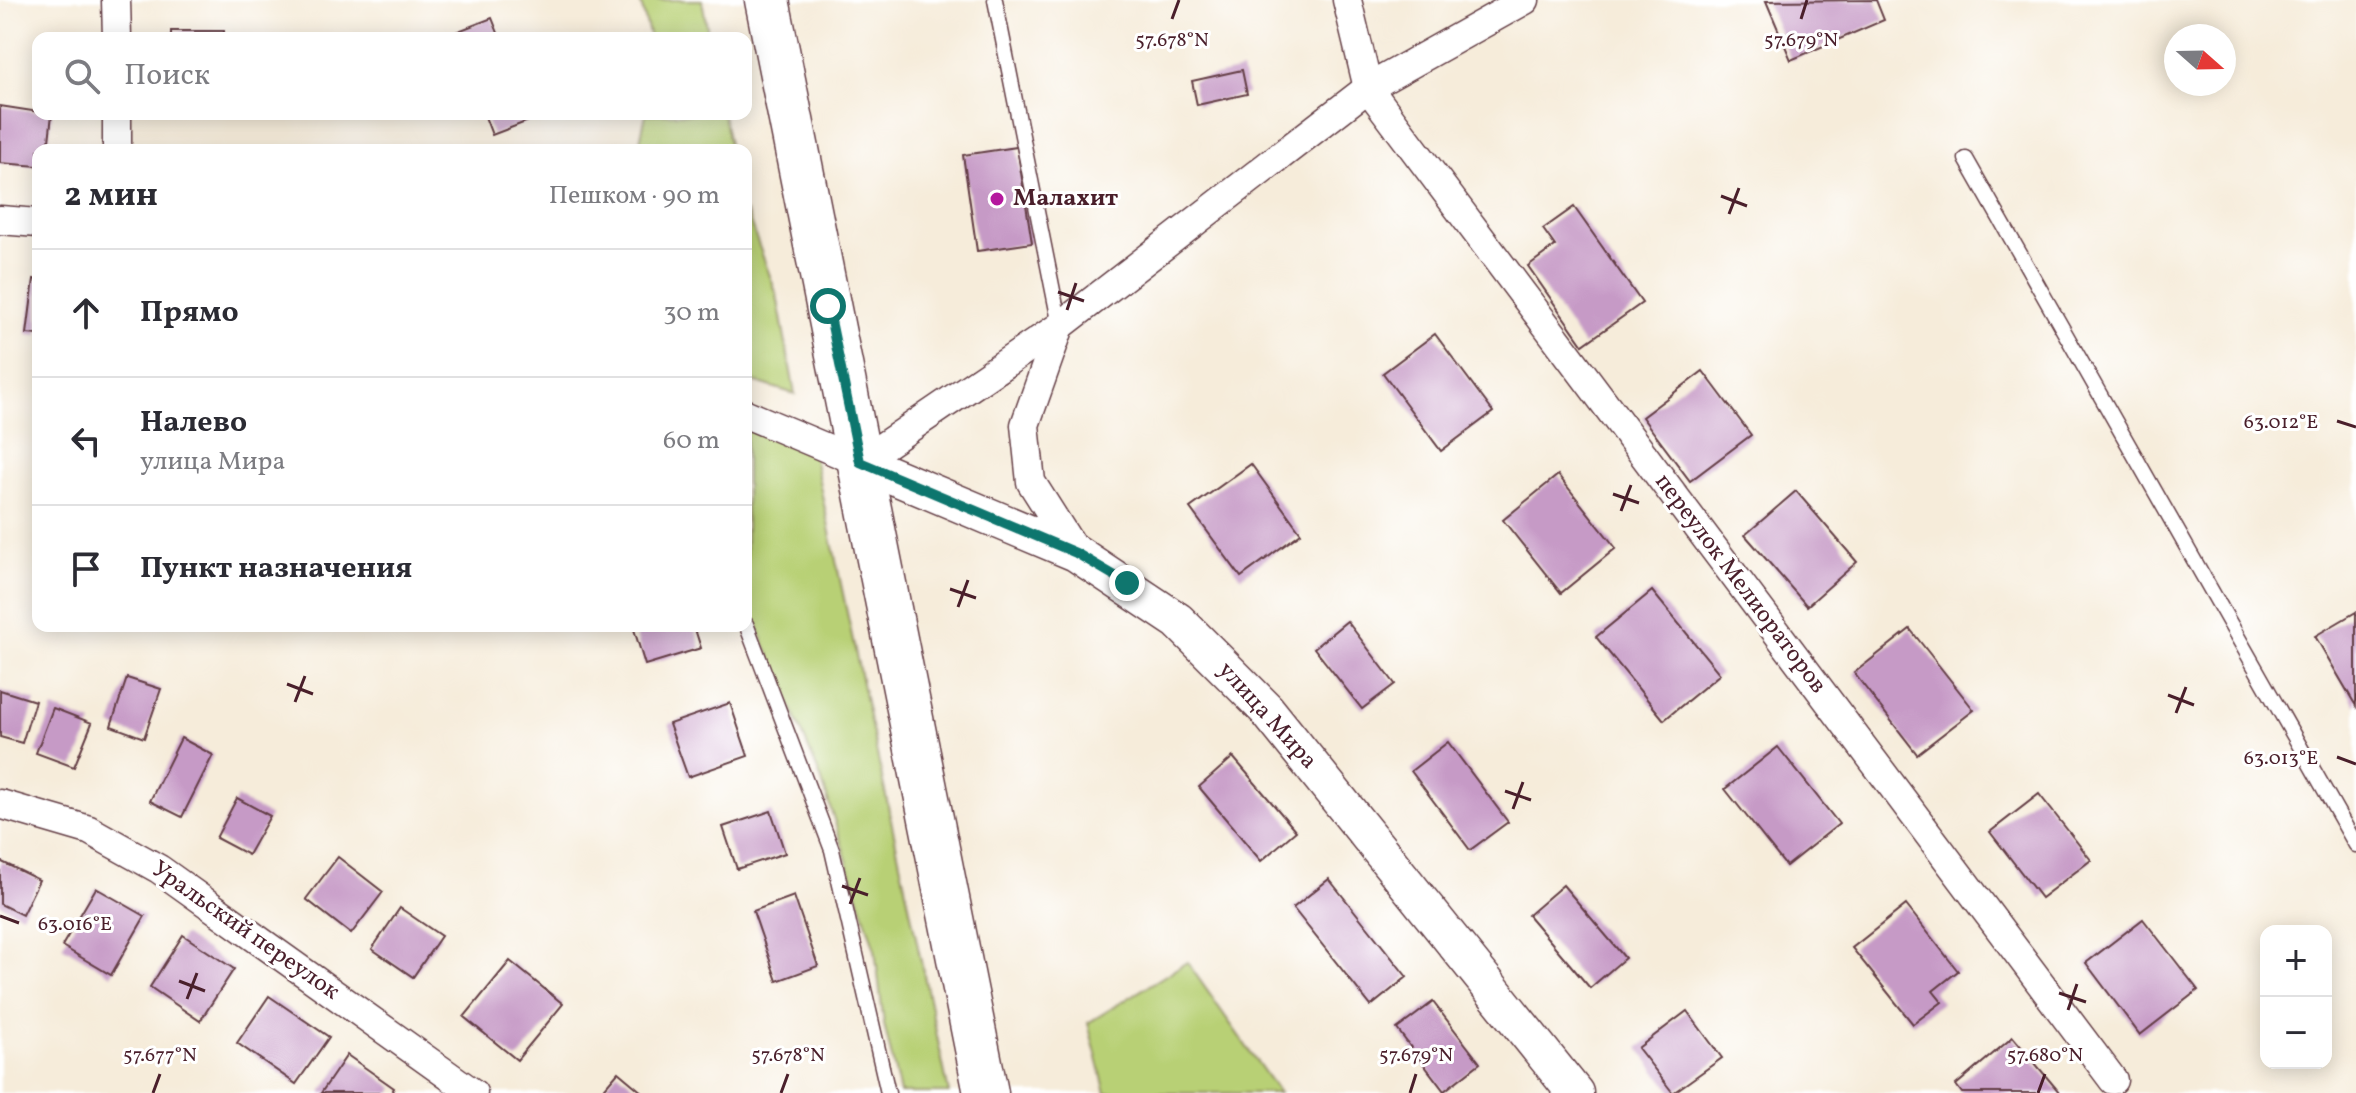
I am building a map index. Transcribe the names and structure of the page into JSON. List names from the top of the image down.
{
  "streets": {
    "street": ["переулок Мелиораторов", "улица Мира", "Уральский переулок"]
  },
  "places": ["Малахит"],
  "north": "right",
  "page": {
    "search": "Поиск",
    "heading": ["2 мин", "Пешком · 90 m"],
    "list": [
      ["Прямо", "30 m"],
      ["Налево", "улица Мира", "60 m"],
      "Пункт назначения"
    ],
    "map_buttons": ["+", "−"]
  },
  "coordinates": [
    "57.678°N",
    "57.679°N",
    "63.012°E",
    "63.013°E",
    "63.016°E",
    "57.677°N",
    "57.680°N"
  ]
}
